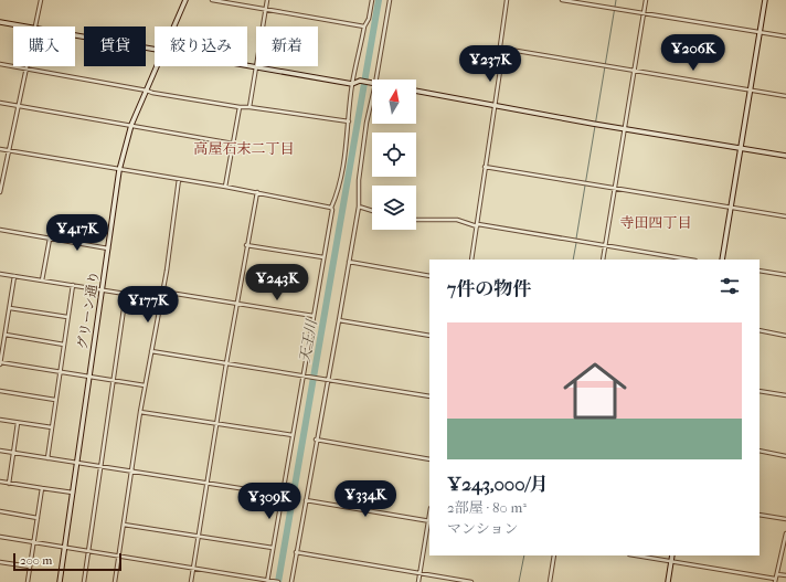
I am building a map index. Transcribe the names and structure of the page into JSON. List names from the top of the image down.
{
  "streets": {
    "street": ["グリーン通り"]
  },
  "districts": ["高屋石末二丁目", "寺田四丁目"],
  "water": ["天王川"],
  "scale_bar": "200 m",
  "north": "top",
  "page": {
    "chip": [
      "購入",
      "賃貸",
      "絞り込み",
      "新着"
    ],
    "price": [
      "¥206K",
      "¥237K",
      "¥417K",
      "¥243K",
      "¥177K",
      "¥334K",
      "¥309K"
    ],
    "heading": "7件の物件",
    "list": [
      {
        "name": "¥243,000/月",
        "note": "2部屋 · 80 m² · マンション"
      }
    ],
    "scale": "200 m"
  }
}
